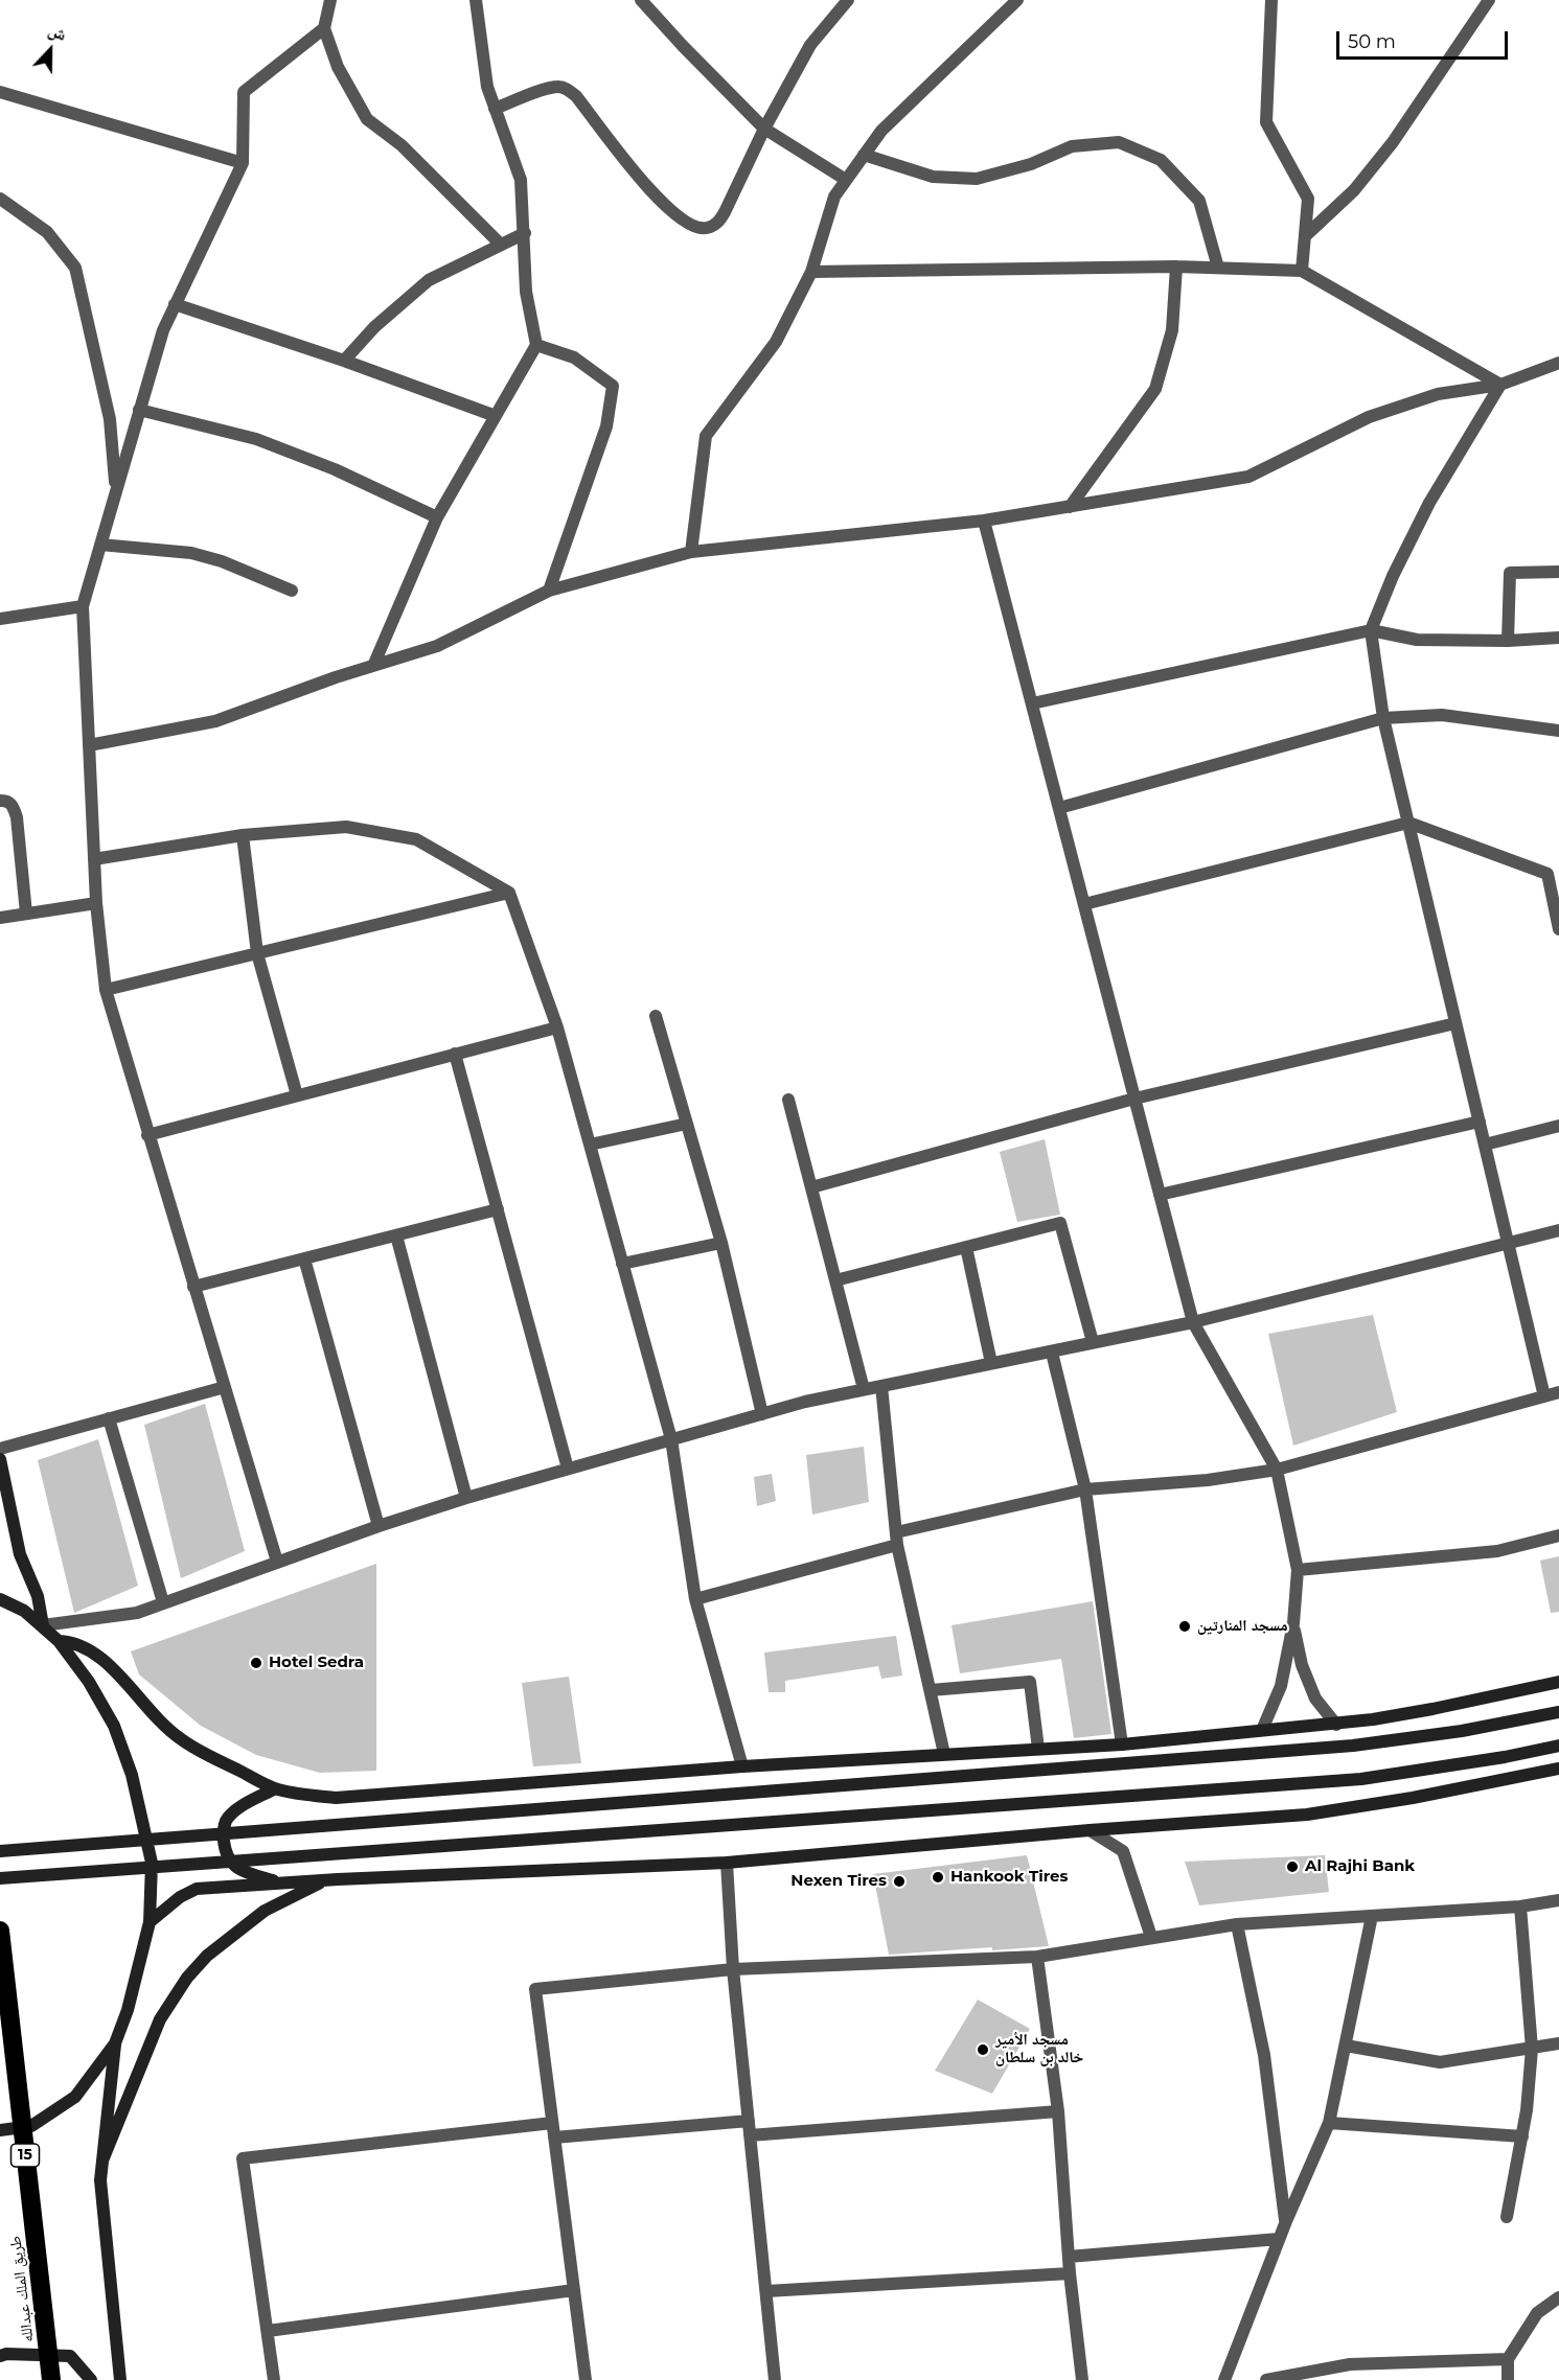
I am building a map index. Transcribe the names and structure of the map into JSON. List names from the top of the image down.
{
  "streets": {
    "highway": ["15", "طريق الملك عبدالله"]
  },
  "places": [
    "مسجد المنارتين",
    "Hotel Sedra",
    "Al Rajhi Bank",
    "Hankook Tires",
    "Nexen Tires",
    "مسجد الأمير خالد بن سلطان"
  ],
  "scale_bar": "50 m",
  "north": "top"
}
